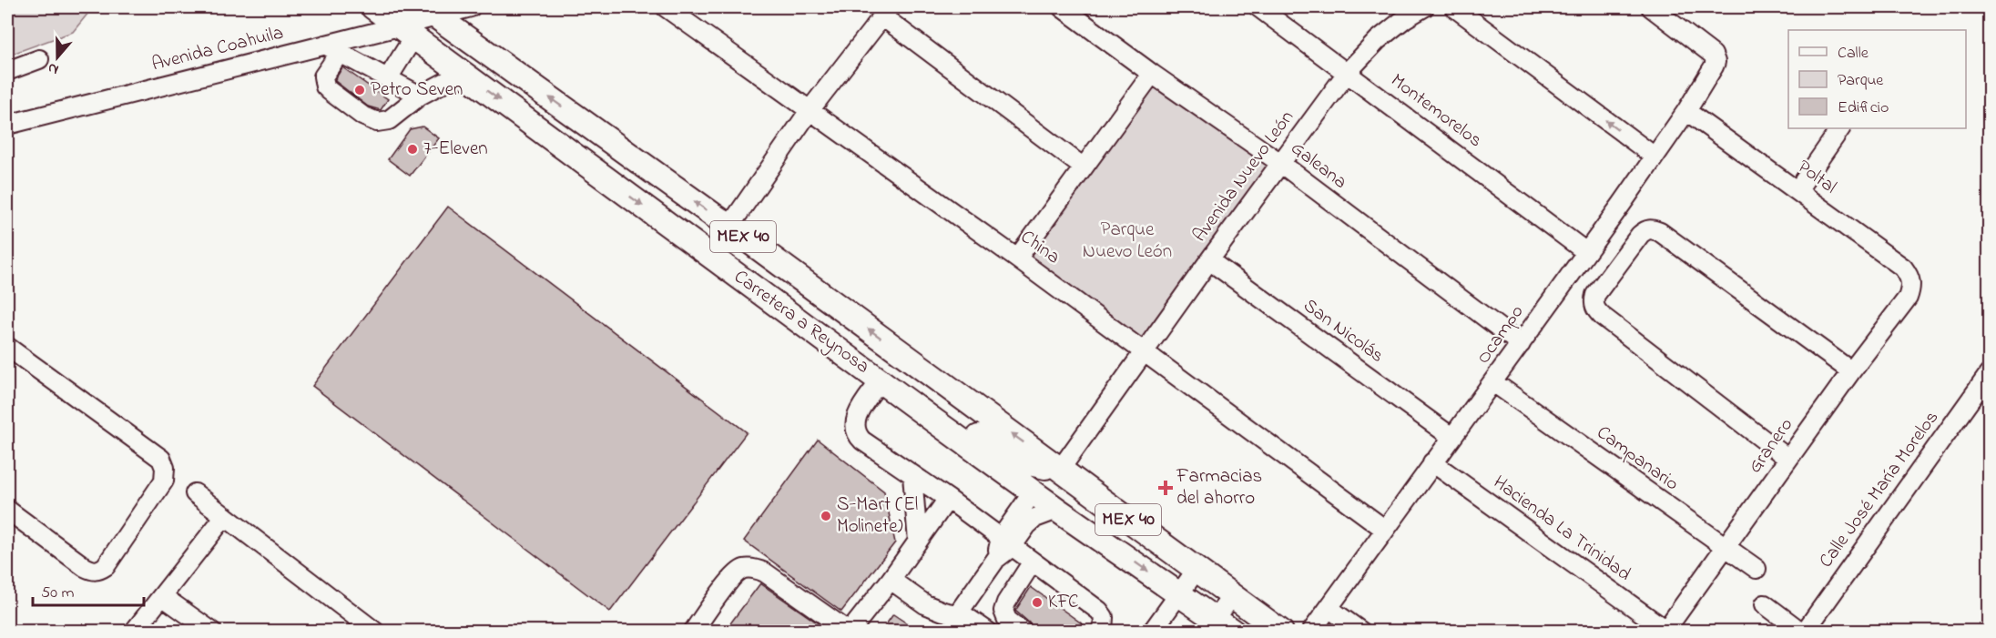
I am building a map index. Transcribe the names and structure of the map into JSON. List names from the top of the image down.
{
  "streets": {
    "main road": ["MEX 40", "Carretera a Reynosa"],
    "street": [
      "Avenida Coahuila",
      "Montemorelos",
      "Galeana",
      "Avenida Nuevo León",
      "Poltal",
      "China",
      "San Nicolás",
      "Ocampo",
      "Granero",
      "Campanario",
      "Calle José María Morelos",
      "Hacienda La Trinidad"
    ]
  },
  "crossings": [
    ["Avenida Coahuila", "Carretera a Reynosa"],
    ["Montemorelos", "Avenida Nuevo León"],
    ["Montemorelos", "Ocampo"],
    ["Galeana", "Avenida Nuevo León"],
    ["Galeana", "Ocampo"],
    ["Avenida Nuevo León", "China"],
    ["Avenida Nuevo León", "Carretera a Reynosa"],
    ["Avenida Nuevo León", "San Nicolás"],
    ["Poltal", "Ocampo"],
    ["Poltal", "Granero"],
    ["China", "Ocampo"],
    ["San Nicolás", "Ocampo"],
    ["Ocampo", "Campanario"],
    ["Ocampo", "Hacienda La Trinidad"],
    ["Granero", "Campanario"],
    ["Granero", "Hacienda La Trinidad"]
  ],
  "parks": ["Parque Nuevo León"],
  "places": {
    "other": [
      "Petro Seven",
      "7-Eleven",
      "S-Mart (El Molinete)",
      "KFC"
    ],
    "health": ["Farmacias del ahorro"]
  },
  "legend": ["Calle", "Parque", "Edificio"],
  "scale_bar": "50 m",
  "north": "bottom"
}
